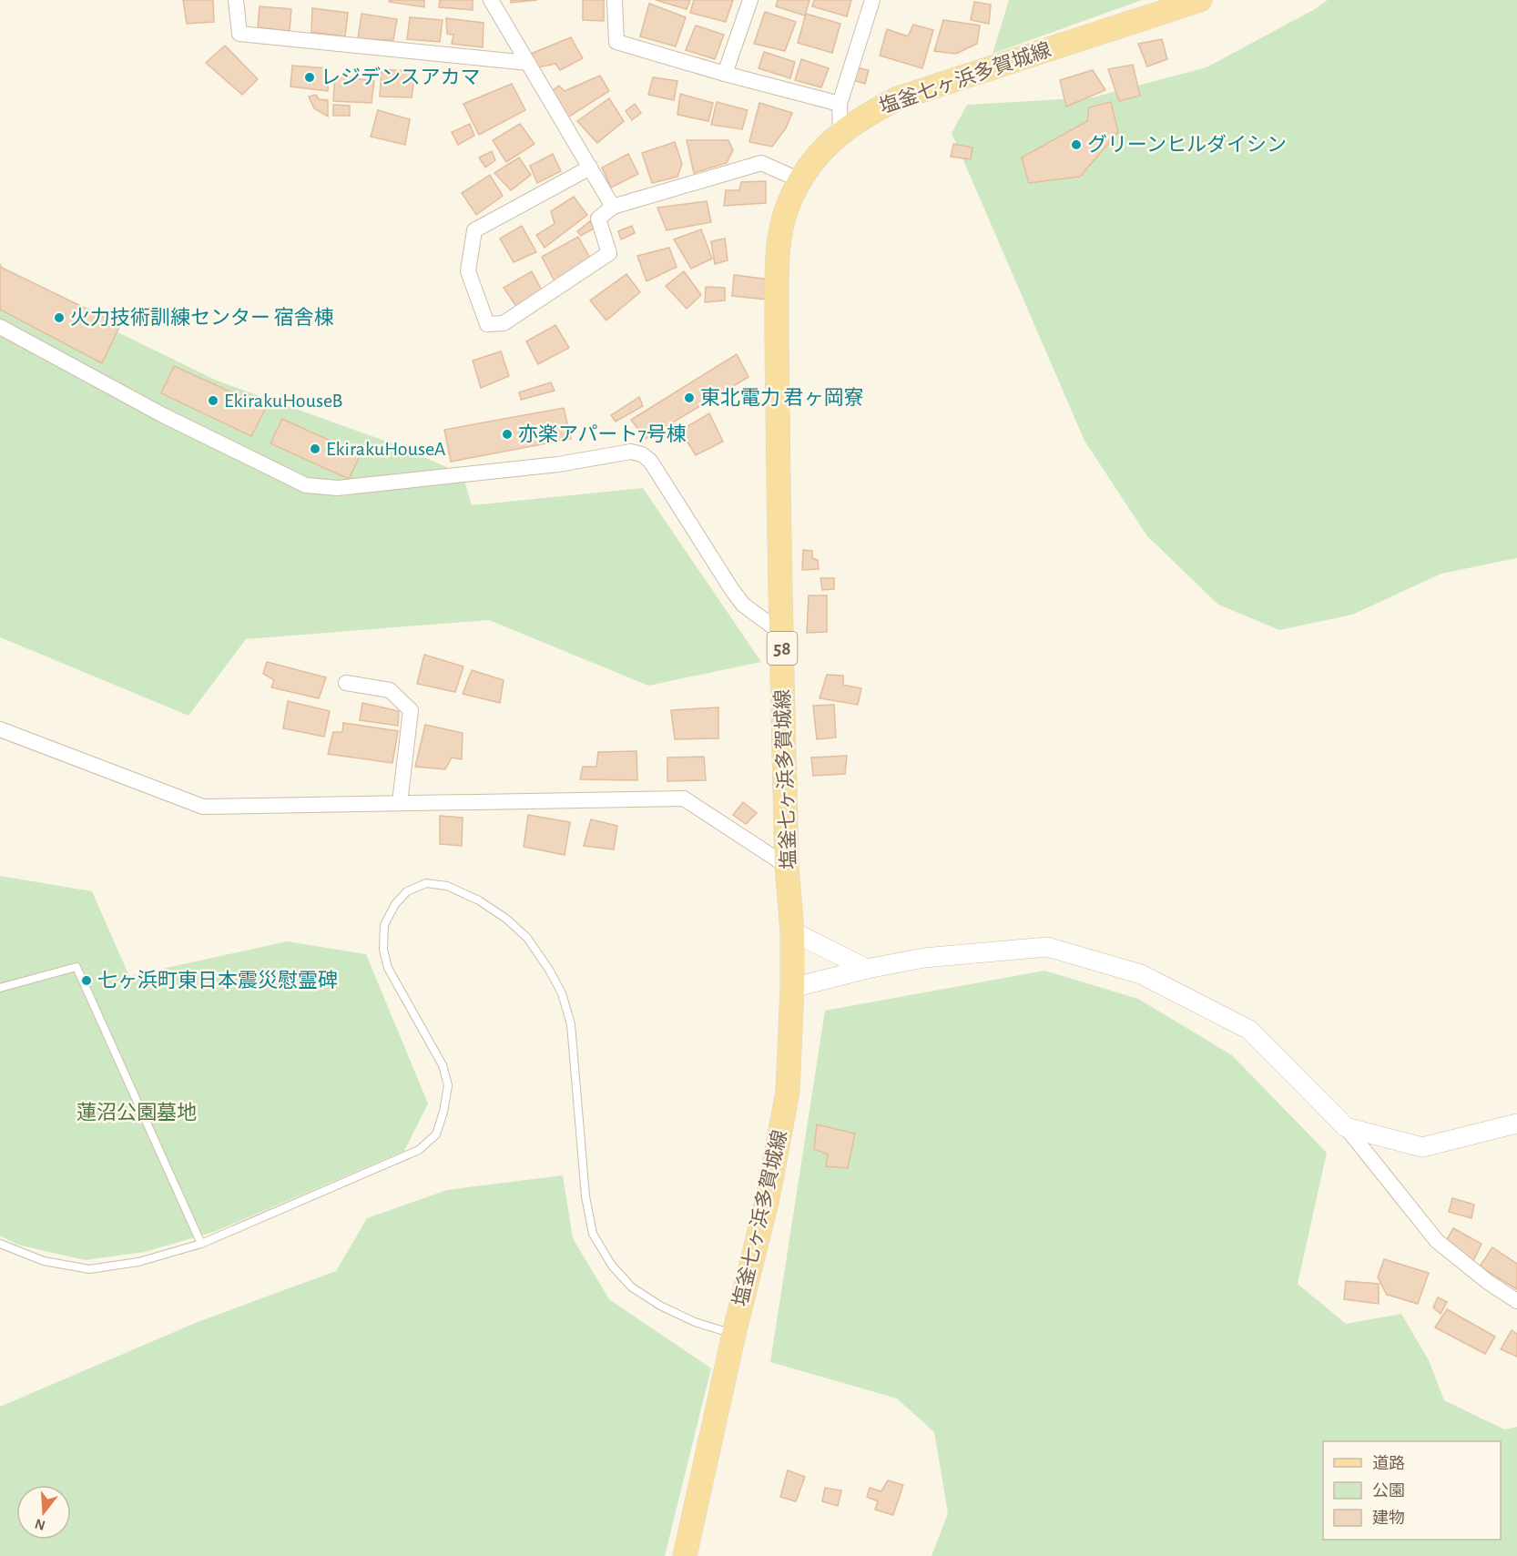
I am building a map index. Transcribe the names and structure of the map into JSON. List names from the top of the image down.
{
  "streets": {
    "main road": ["塩釜七ヶ浜多賀城線", "58"]
  },
  "parks": ["蓮沼公園墓地"],
  "places": [
    "レジデンスアカマ",
    "グリーンヒルダイシン",
    "火力技術訓練センター 宿舎棟",
    "東北電力 君ヶ岡寮",
    "EkirakuHouseB",
    "亦楽アパート7号棟",
    "EkirakuHouseA",
    "七ヶ浜町東日本震災慰霊碑"
  ],
  "legend": ["道路", "公園", "建物"],
  "north": "bottom"
}
